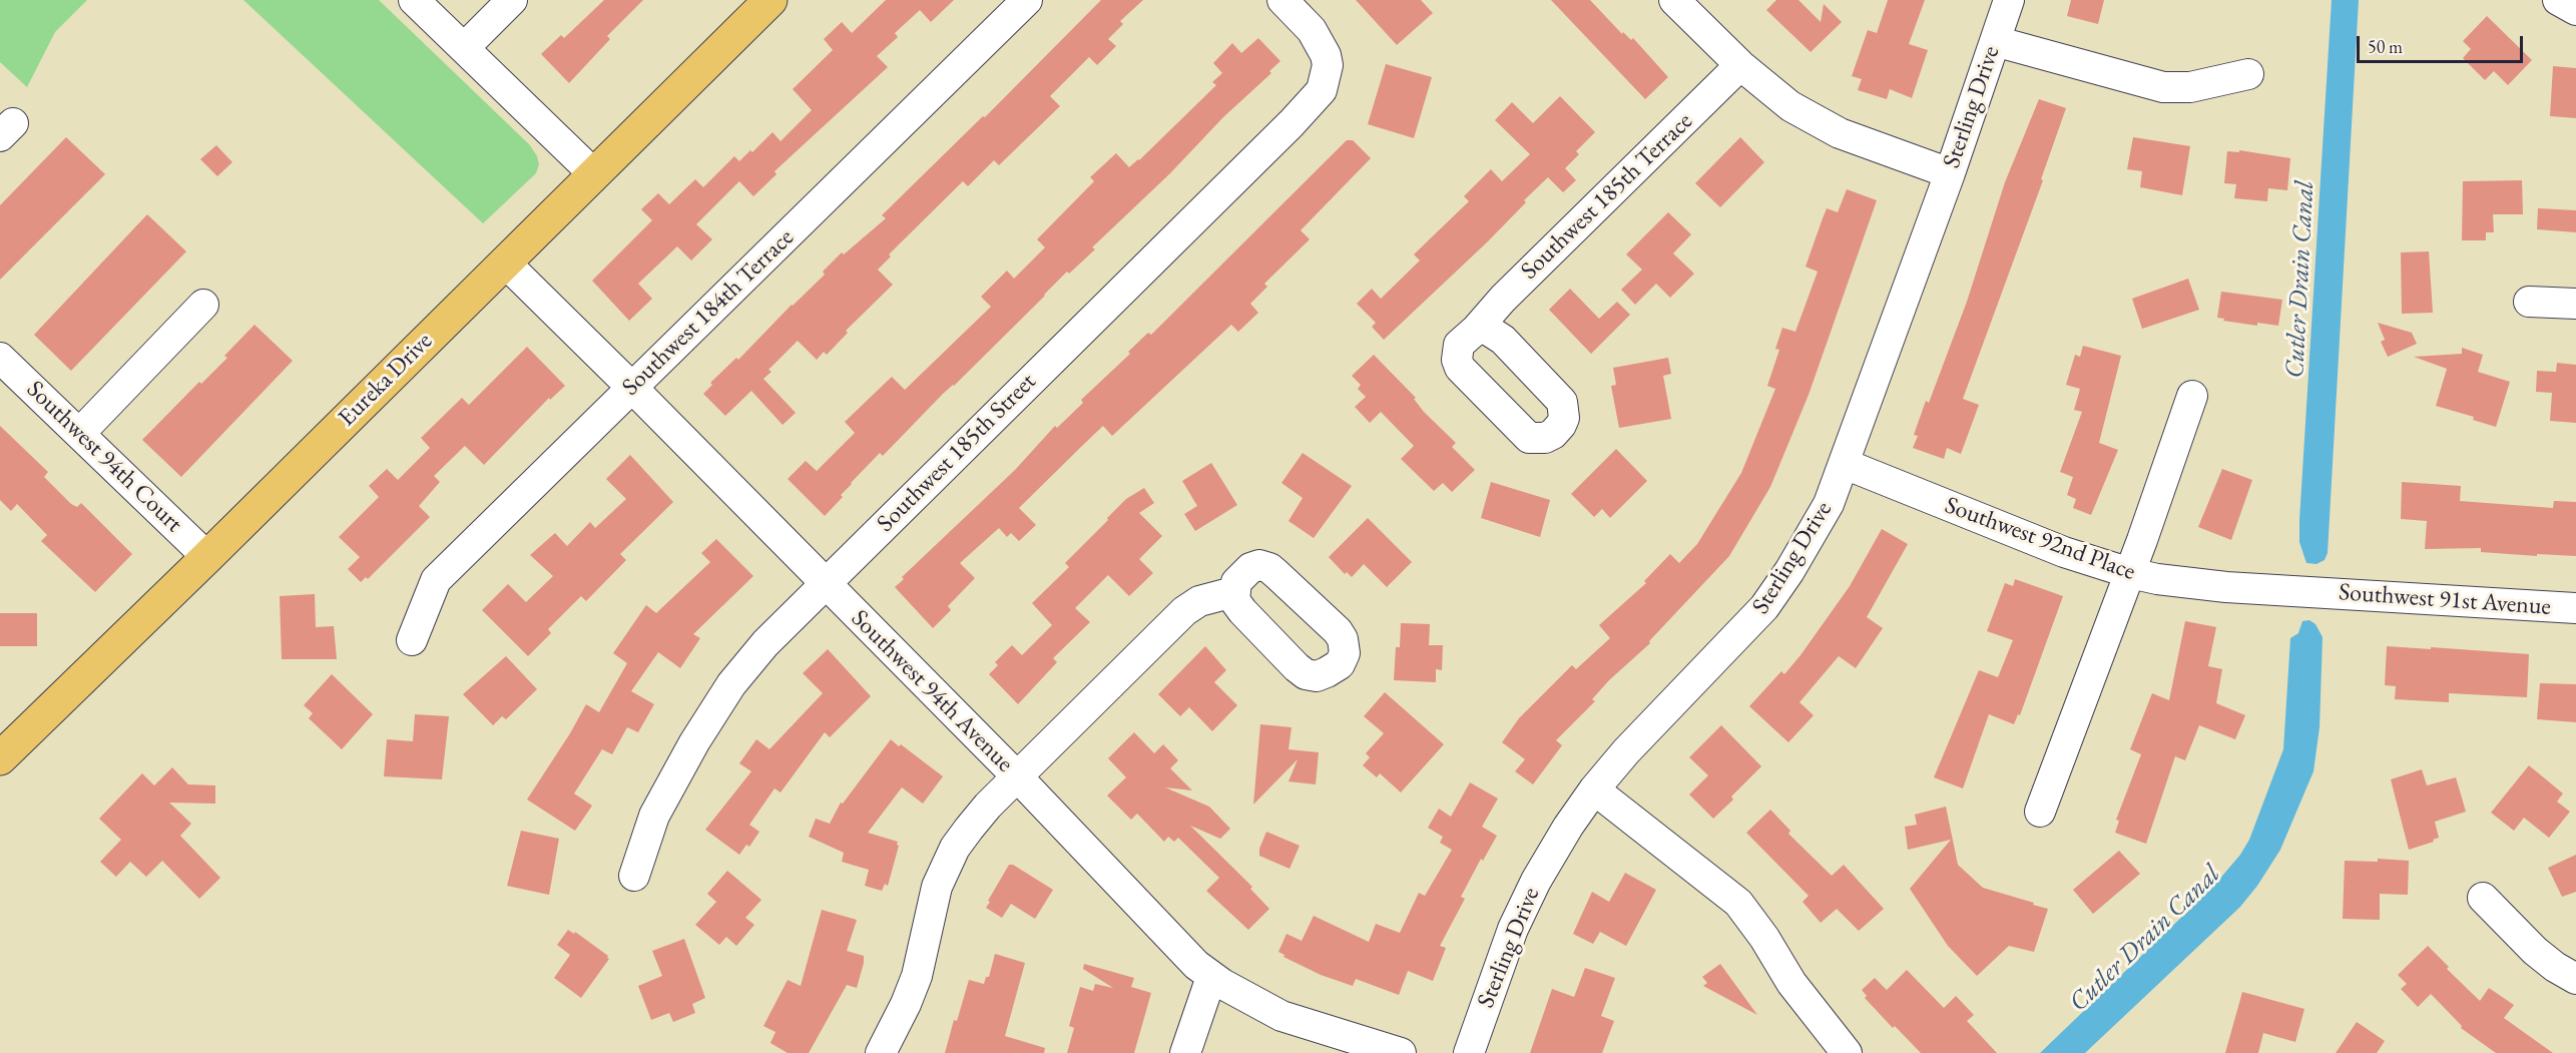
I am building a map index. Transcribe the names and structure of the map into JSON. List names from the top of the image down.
{
  "streets": {
    "main road": ["Eureka Drive"],
    "street": [
      "Sterling Drive",
      "Southwest 185th Terrace",
      "Southwest 184th Terrace",
      "Southwest 185th Street",
      "Southwest 94th Court",
      "Southwest 92nd Place",
      "Southwest 91st Avenue",
      "Southwest 94th Avenue"
    ]
  },
  "crossings": [
    ["Sterling Drive", "Southwest 92nd Place"],
    ["Southwest 184th Terrace", "Southwest 94th Avenue"],
    ["Eureka Drive", "Southwest 94th Court"],
    ["Eureka Drive", "Southwest 94th Avenue"],
    ["Southwest 185th Street", "Southwest 94th Avenue"],
    ["Southwest 92nd Place", "Southwest 91st Avenue"]
  ],
  "water": ["Cutler Drain Canal"],
  "scale_bar": "50 m"
}
